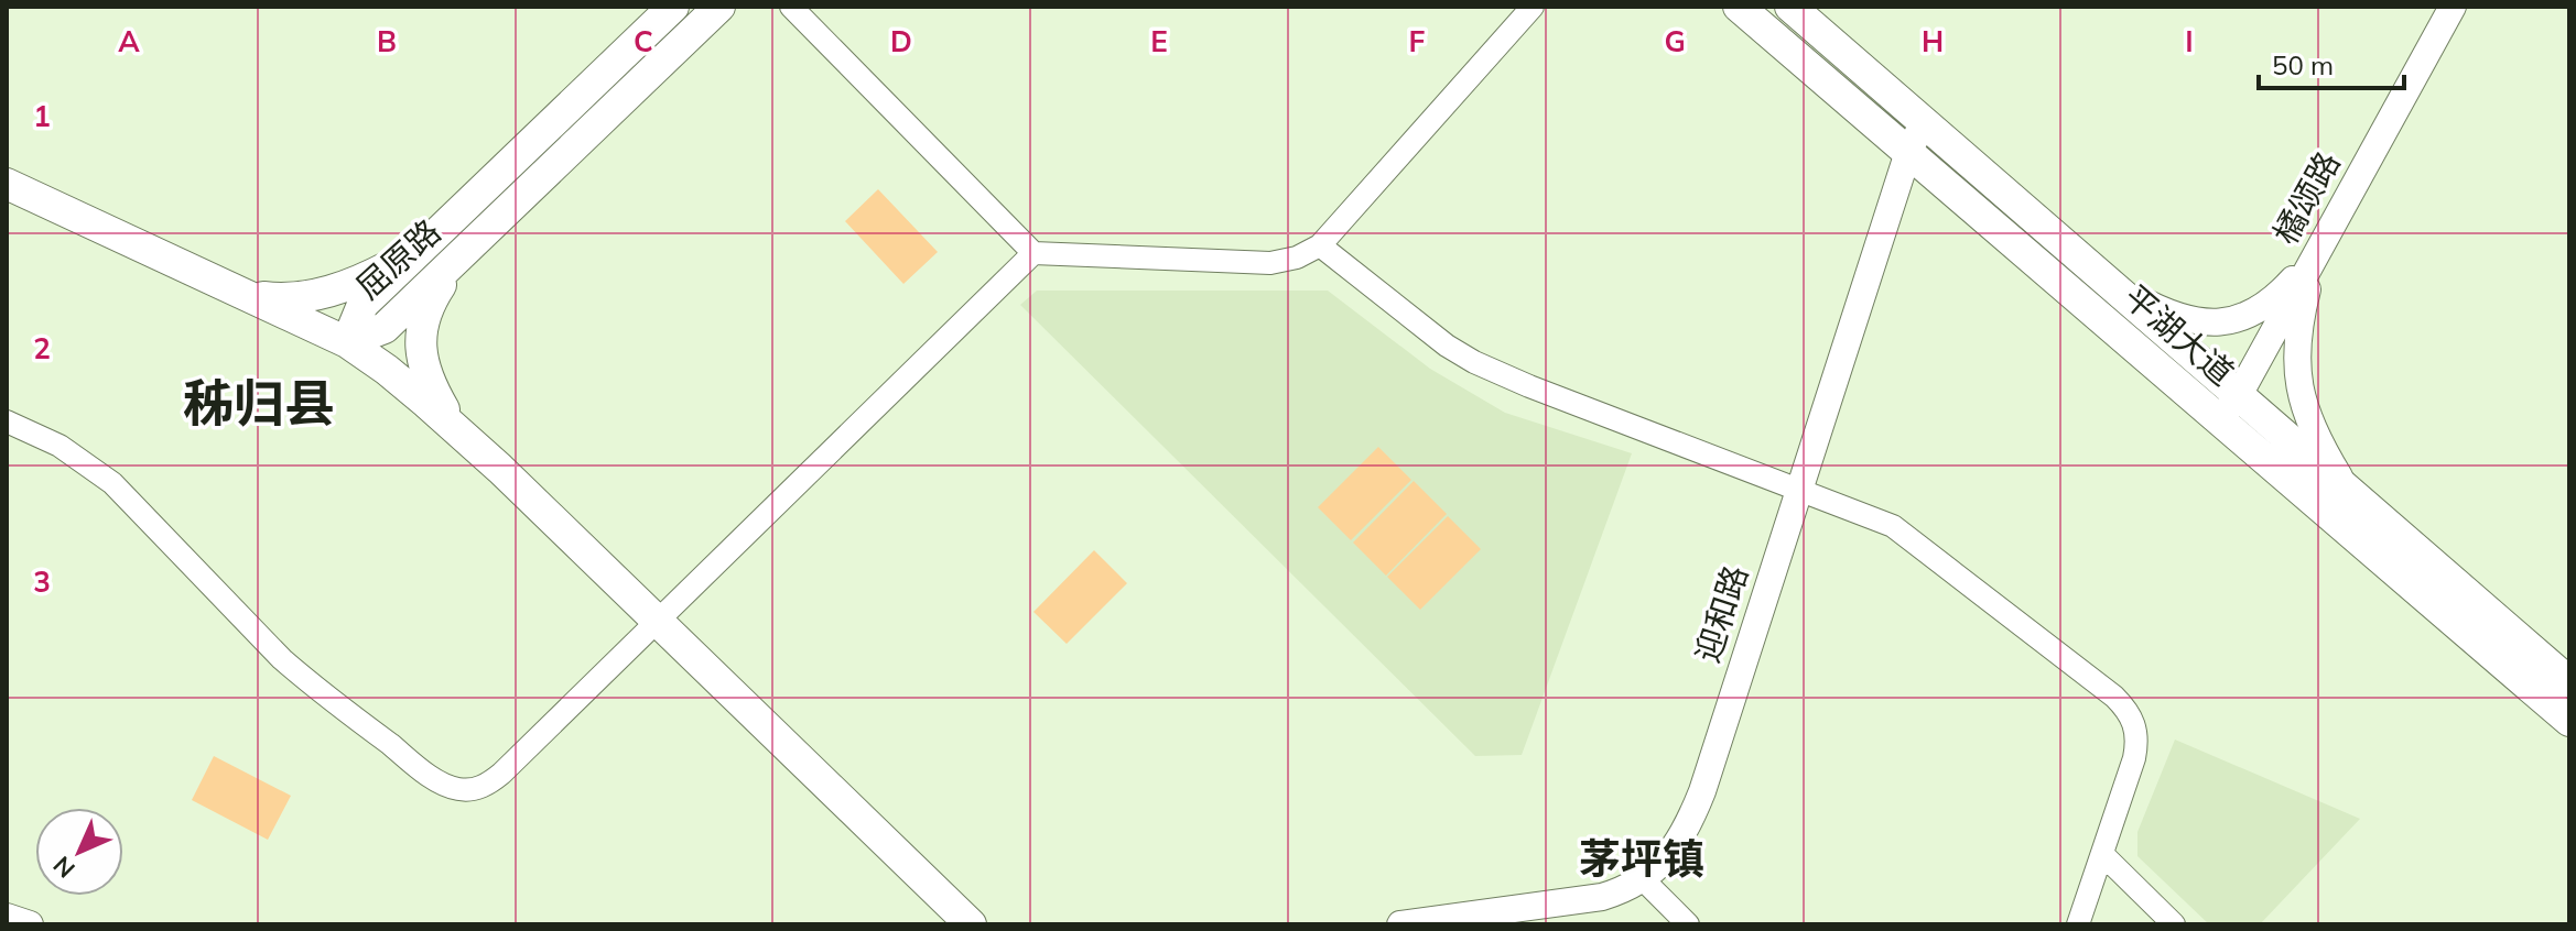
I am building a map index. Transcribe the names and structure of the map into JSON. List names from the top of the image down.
{
  "streets": {
    "main road": ["屈原路", "平湖大道"],
    "street": ["橘颂路", "迎和路"]
  },
  "crossings": [
    ["橘颂路", "平湖大道"],
    ["平湖大道", "迎和路"]
  ],
  "districts": ["秭归县", "茅坪镇"],
  "scale_bar": "50 m",
  "north": "bottom left",
  "grid": {
    "columns": [
      "A",
      "B",
      "C",
      "D",
      "E",
      "F",
      "G",
      "H",
      "I"
    ],
    "rows": ["1", "2", "3"]
  }
}
